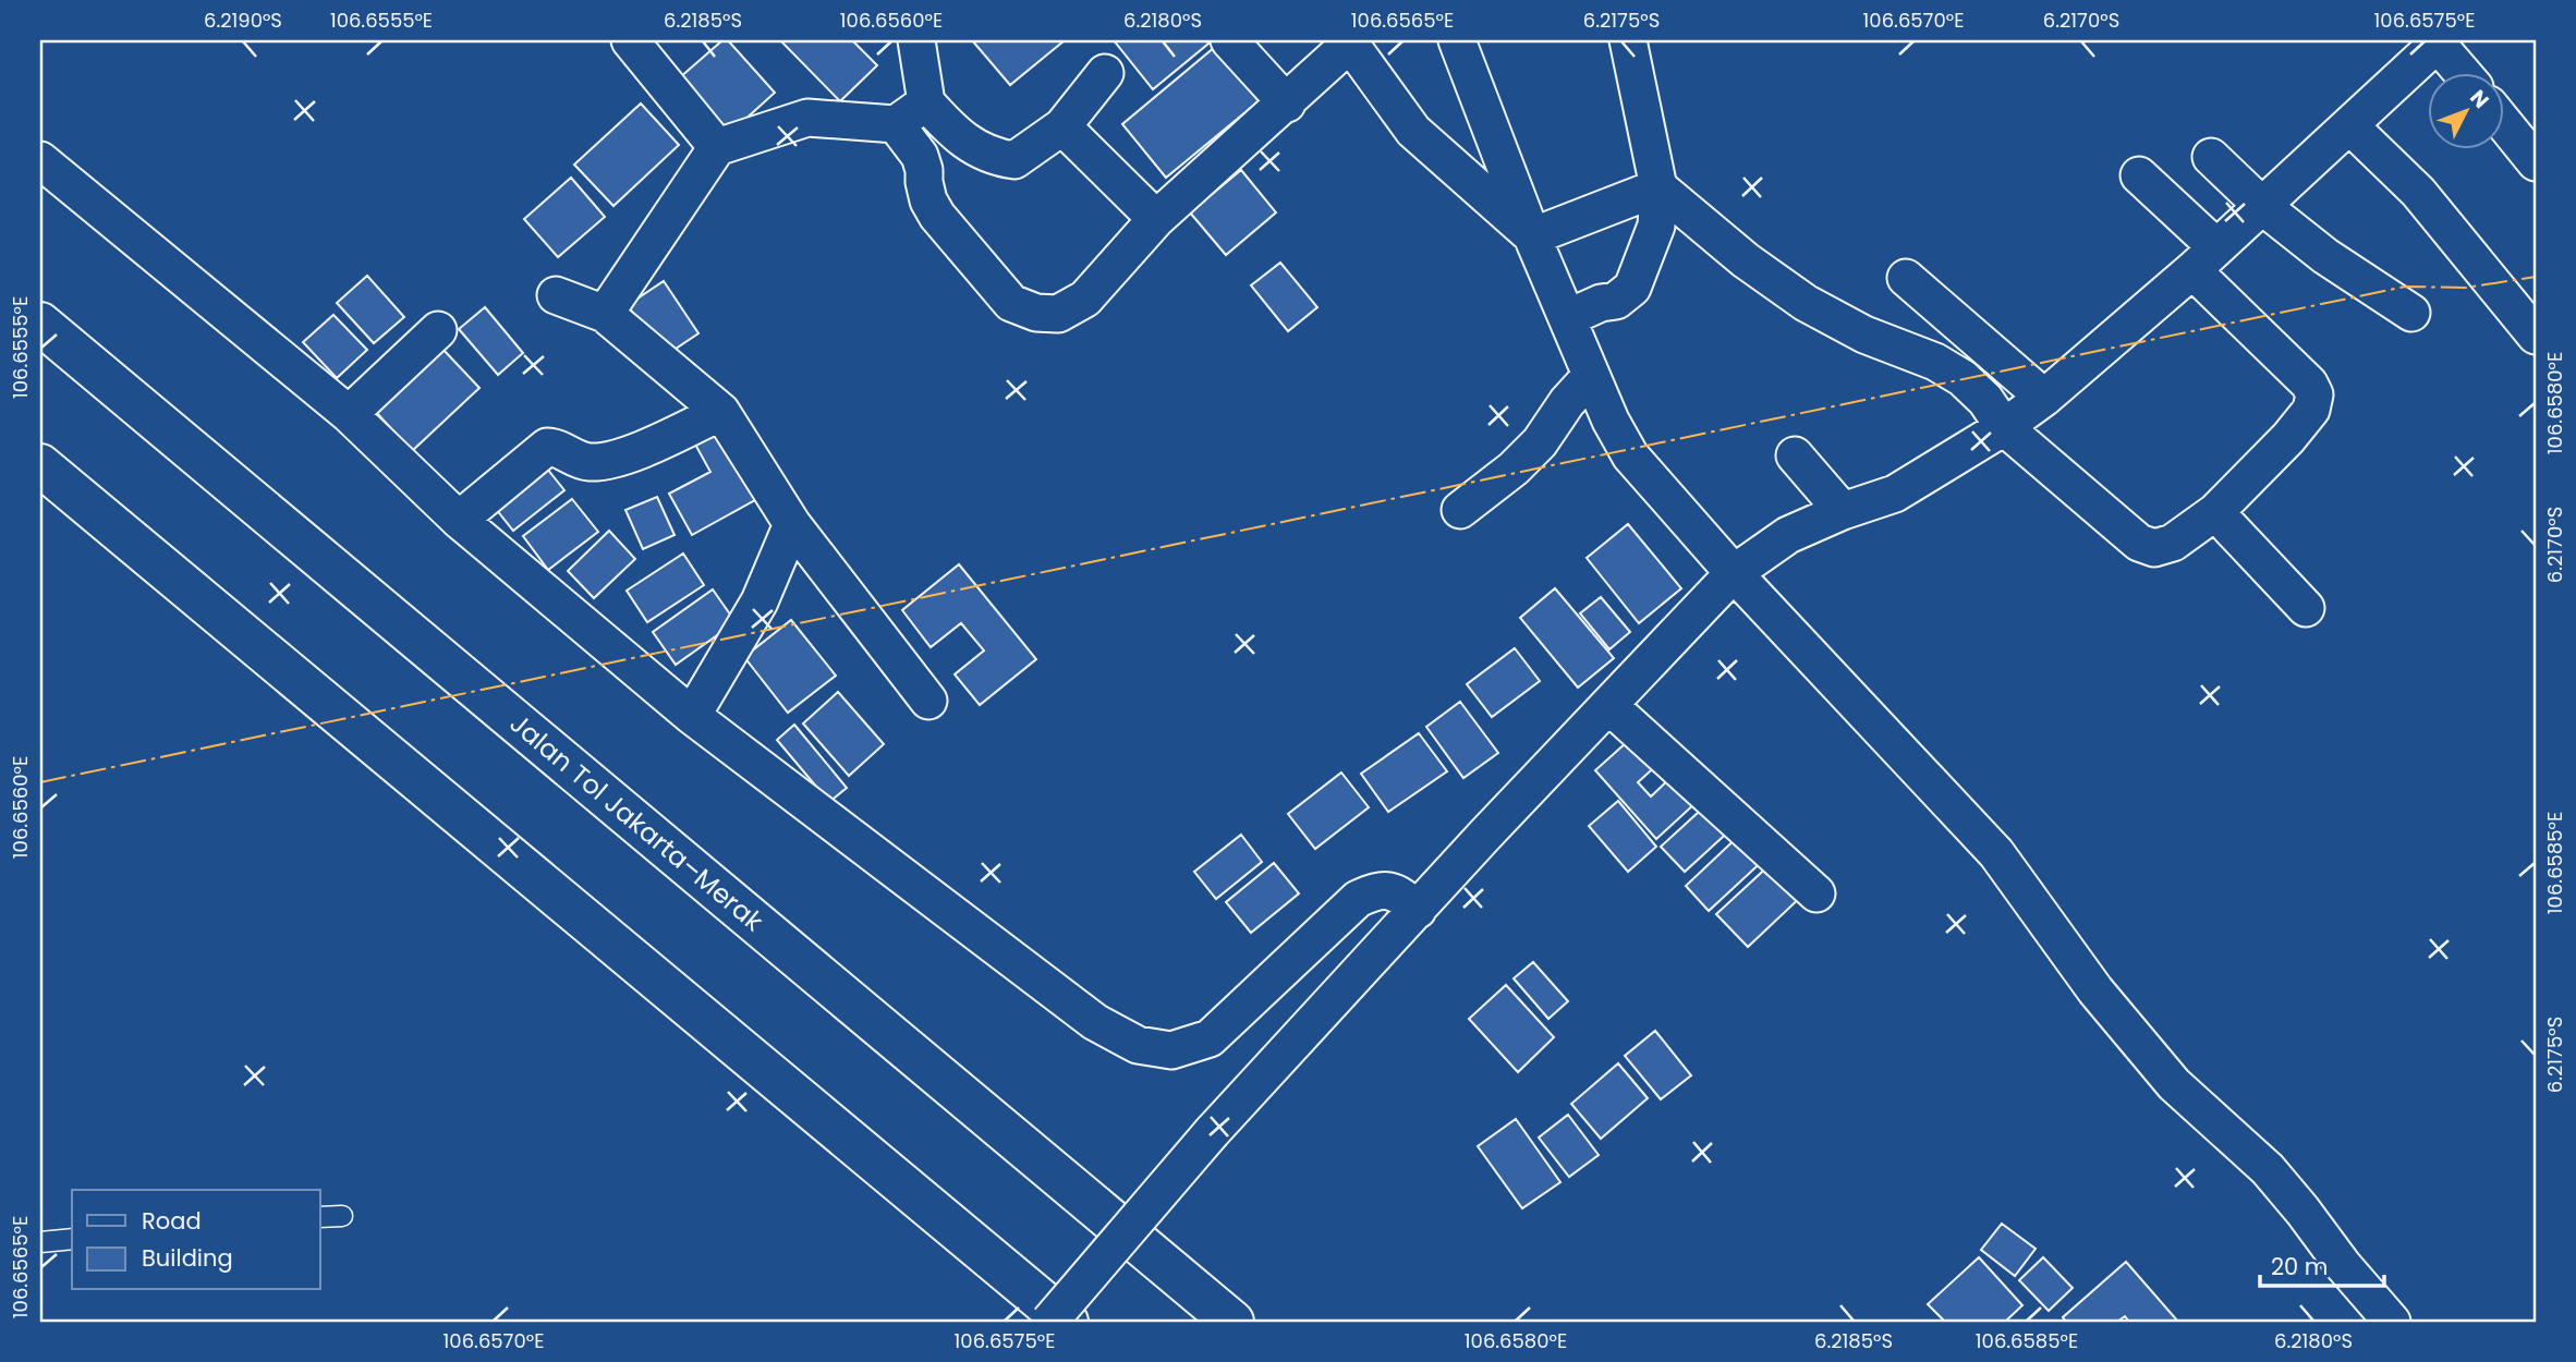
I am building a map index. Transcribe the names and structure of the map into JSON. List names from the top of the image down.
{
  "streets": {
    "highway": ["Jalan Tol Jakarta–Merak"]
  },
  "legend": ["Road", "Building"],
  "scale_bar": "20 m",
  "north": "top right",
  "coordinates": [
    "6.2190°S",
    "106.6555°E",
    "6.2185°S",
    "106.6560°E",
    "6.2180°S",
    "106.6565°E",
    "6.2175°S",
    "106.6570°E",
    "6.2170°S",
    "106.6575°E",
    "106.6580°E",
    "106.6585°E"
  ]
}
